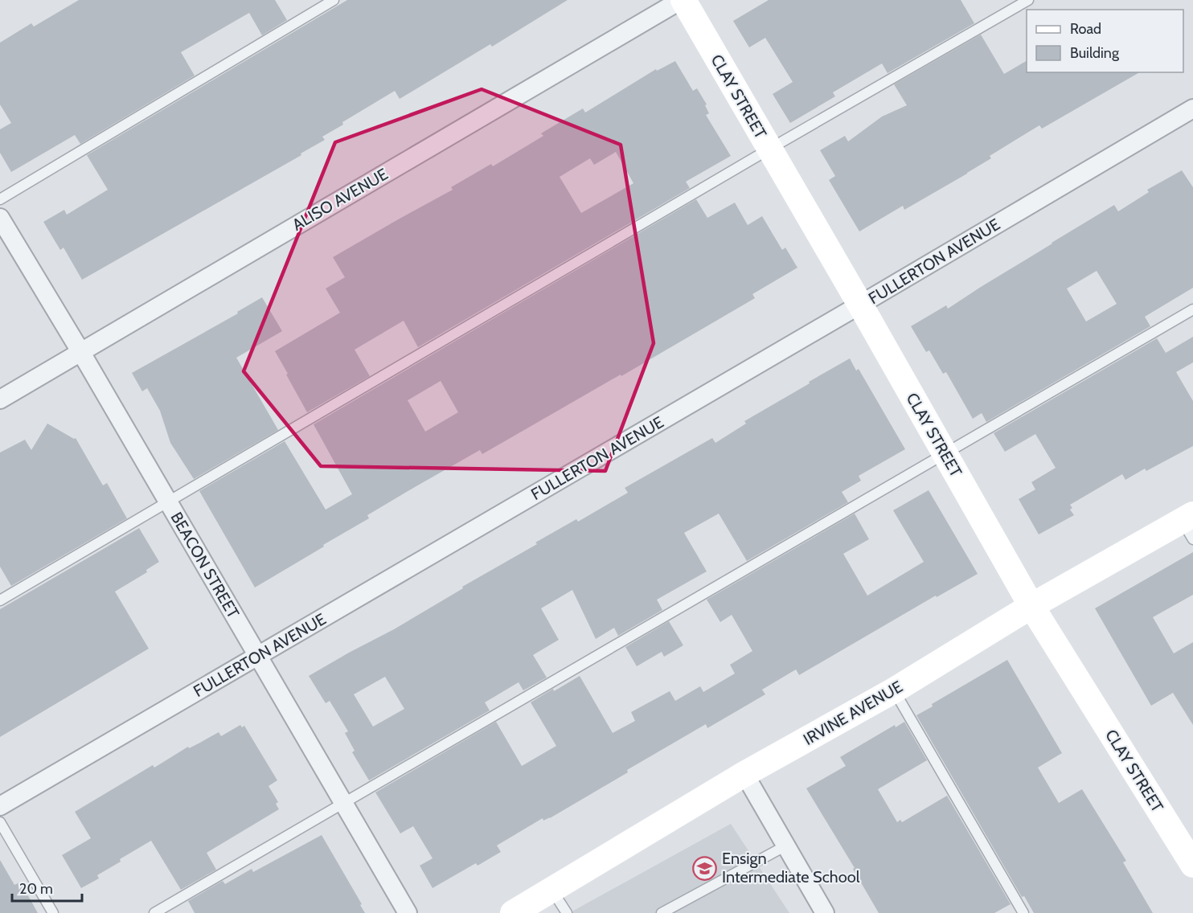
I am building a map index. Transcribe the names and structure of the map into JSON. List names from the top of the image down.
{
  "streets": {
    "street": [
      "CLAY STREET",
      "ALISO AVENUE",
      "FULLERTON AVENUE",
      "BEACON STREET",
      "IRVINE AVENUE"
    ]
  },
  "crossings": [
    ["CLAY STREET", "ALISO AVENUE"],
    ["CLAY STREET", "FULLERTON AVENUE"],
    ["CLAY STREET", "IRVINE AVENUE"],
    ["ALISO AVENUE", "BEACON STREET"],
    ["FULLERTON AVENUE", "BEACON STREET"]
  ],
  "places": {
    "school or university": ["Ensign Intermediate School"]
  },
  "legend": ["Road", "Building"],
  "scale_bar": "20 m"
}
